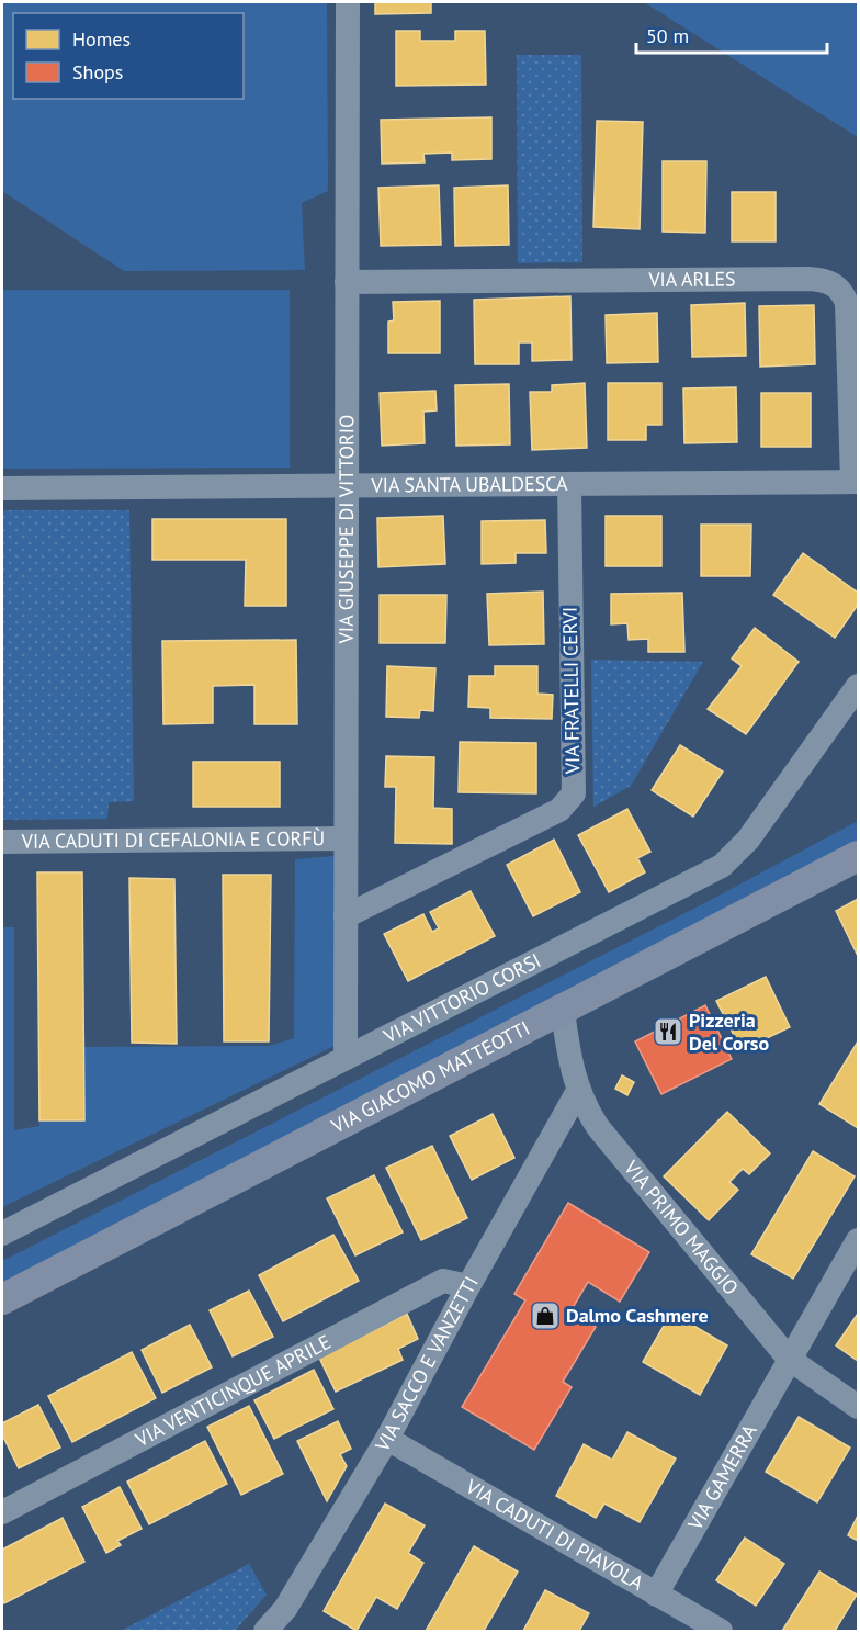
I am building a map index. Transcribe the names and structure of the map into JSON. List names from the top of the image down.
{
  "streets": {
    "main road": ["VIA GIACOMO MATTEOTTI"],
    "street": [
      "VIA ARLES",
      "VIA SANTA UBALDESCA",
      "VIA GIUSEPPE DI VITTORIO",
      "VIA FRATELLI CERVI",
      "VIA CADUTI DI CEFALONIA E CORFÙ",
      "VIA VITTORIO CORSI",
      "VIA PRIMO MAGGIO",
      "VIA SACCO E VANZETTI",
      "VIA VENTICINQUE APRILE",
      "VIA GAMERRA",
      "VIA CADUTI DI PIAVOLA"
    ]
  },
  "crossings": [
    ["VIA ARLES", "VIA SANTA UBALDESCA"],
    ["VIA ARLES", "VIA GIUSEPPE DI VITTORIO"],
    ["VIA SANTA UBALDESCA", "VIA GIUSEPPE DI VITTORIO"],
    ["VIA SANTA UBALDESCA", "VIA FRATELLI CERVI"],
    ["VIA GIUSEPPE DI VITTORIO", "VIA FRATELLI CERVI"],
    ["VIA GIUSEPPE DI VITTORIO", "VIA CADUTI DI CEFALONIA E CORFÙ"],
    ["VIA GIUSEPPE DI VITTORIO", "VIA VITTORIO CORSI"],
    ["VIA GIACOMO MATTEOTTI", "VIA PRIMO MAGGIO"],
    ["VIA PRIMO MAGGIO", "VIA SACCO E VANZETTI"],
    ["VIA PRIMO MAGGIO", "VIA GAMERRA"],
    ["VIA SACCO E VANZETTI", "VIA VENTICINQUE APRILE"],
    ["VIA SACCO E VANZETTI", "VIA CADUTI DI PIAVOLA"],
    ["VIA GAMERRA", "VIA CADUTI DI PIAVOLA"]
  ],
  "places": {
    "restaurant": ["Pizzeria Del Corso"],
    "shop": ["Dalmo Cashmere"]
  },
  "legend": ["Homes", "Shops"],
  "scale_bar": "50 m"
}
